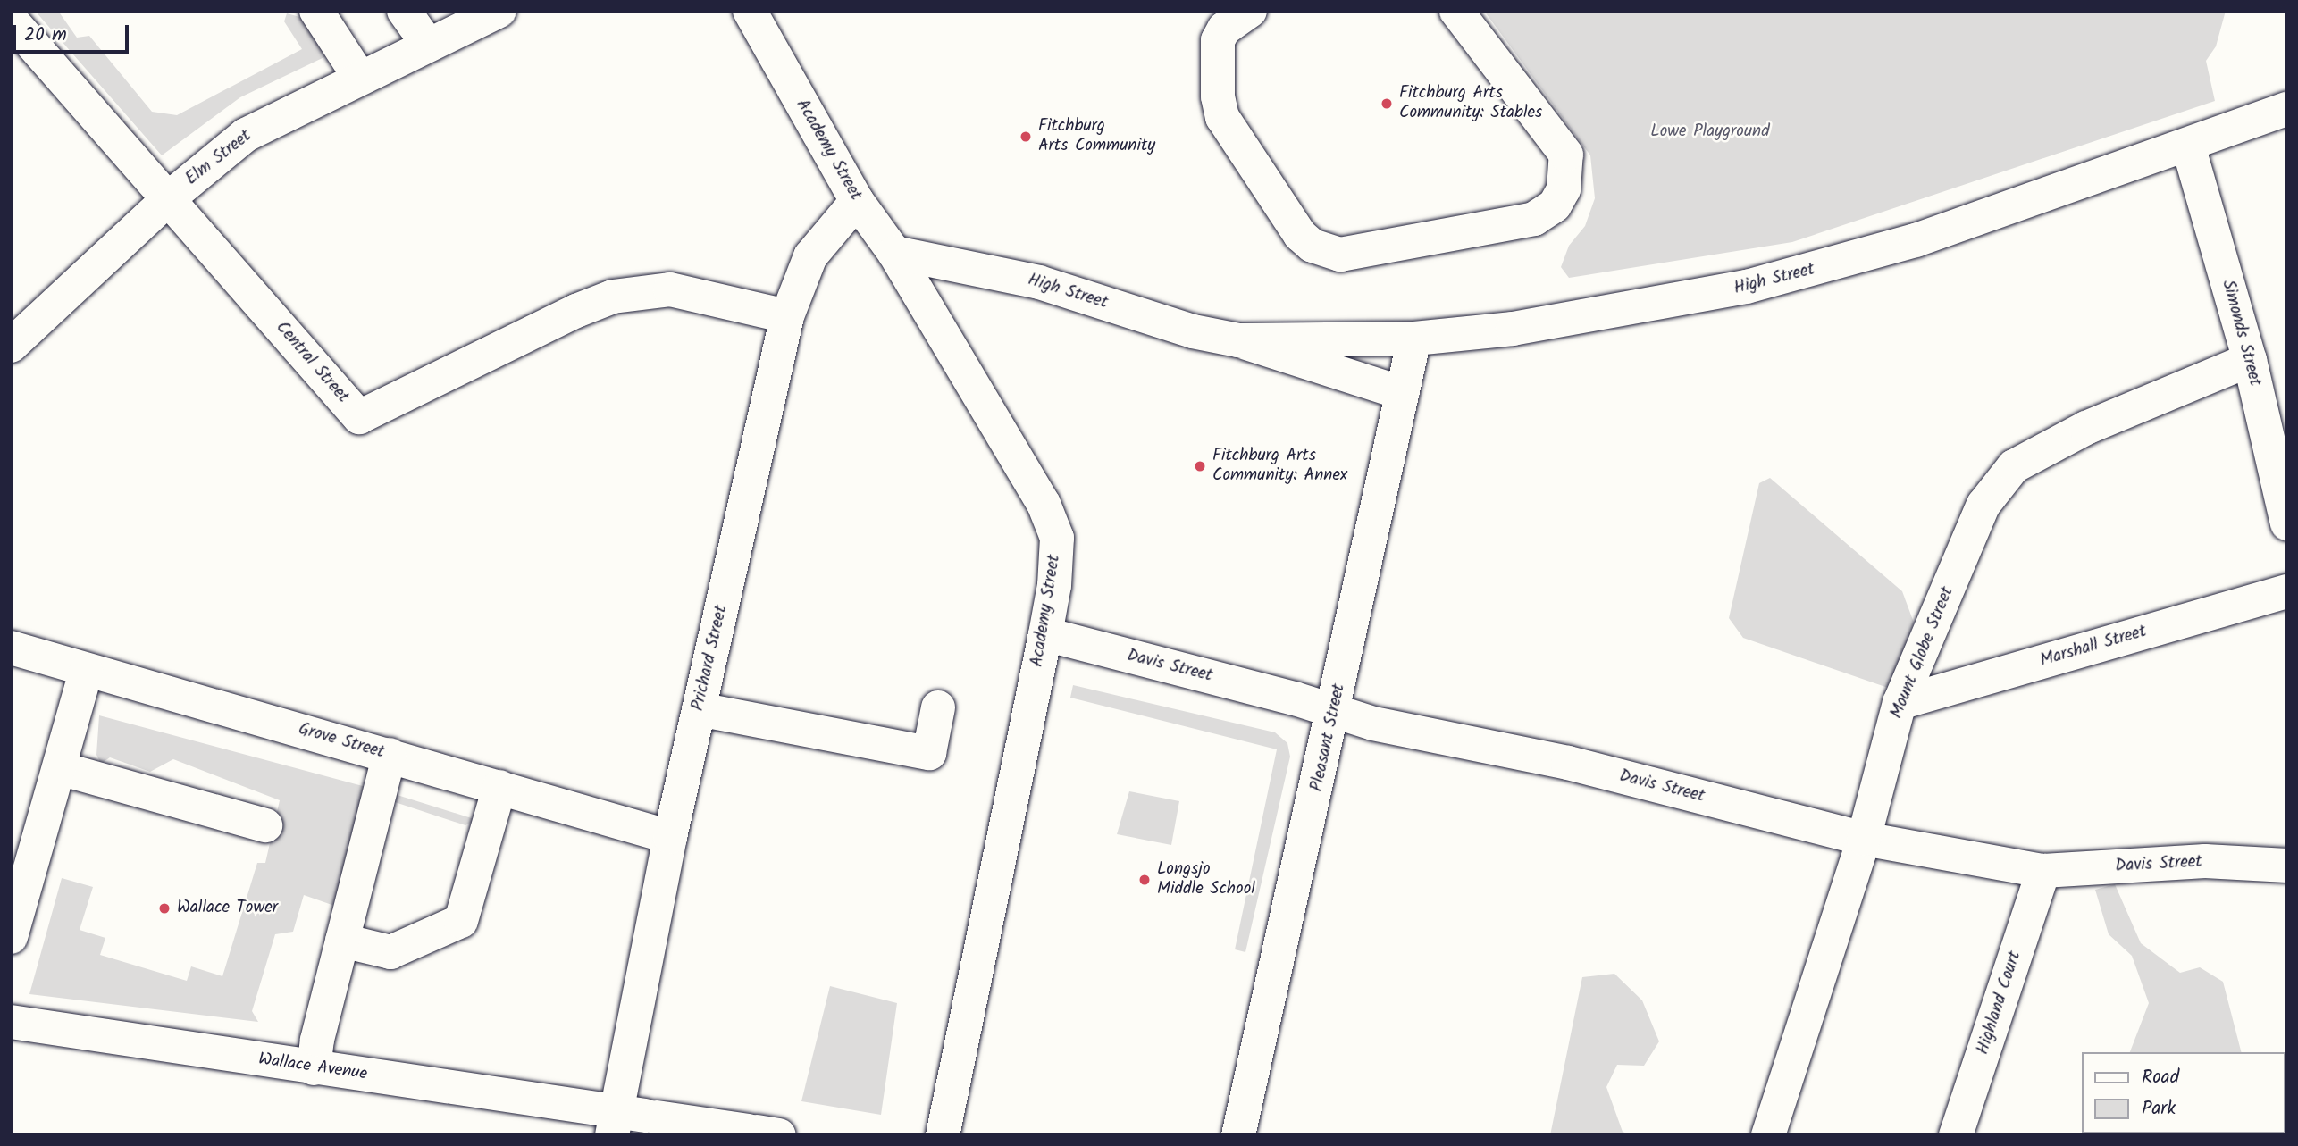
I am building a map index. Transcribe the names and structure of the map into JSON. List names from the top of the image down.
{
  "streets": {
    "street": [
      "Academy Street",
      "Elm Street",
      "High Street",
      "Simonds Street",
      "Central Street",
      "Marshall Street",
      "Mount Globe Street",
      "Prichard Street",
      "Davis Street",
      "Pleasant Street",
      "Grove Street",
      "Highland Court",
      "Wallace Avenue"
    ]
  },
  "crossings": [
    ["Academy Street", "High Street"],
    ["Academy Street", "Prichard Street"],
    ["Academy Street", "Davis Street"],
    ["Elm Street", "Central Street"],
    ["High Street", "Simonds Street"],
    ["High Street", "Pleasant Street"],
    ["Simonds Street", "Mount Globe Street"],
    ["Central Street", "Prichard Street"],
    ["Marshall Street", "Mount Globe Street"],
    ["Mount Globe Street", "Davis Street"],
    ["Prichard Street", "Grove Street"],
    ["Prichard Street", "Wallace Avenue"],
    ["Davis Street", "Pleasant Street"],
    ["Davis Street", "Highland Court"]
  ],
  "parks": ["Lowe Playground"],
  "places": [
    "Fitchburg Arts Community: Stables",
    "Fitchburg Arts Community",
    "Fitchburg Arts Community: Annex",
    "Longsjo Middle School",
    "Wallace Tower"
  ],
  "legend": ["Road", "Park"],
  "scale_bar": "20 m"
}
